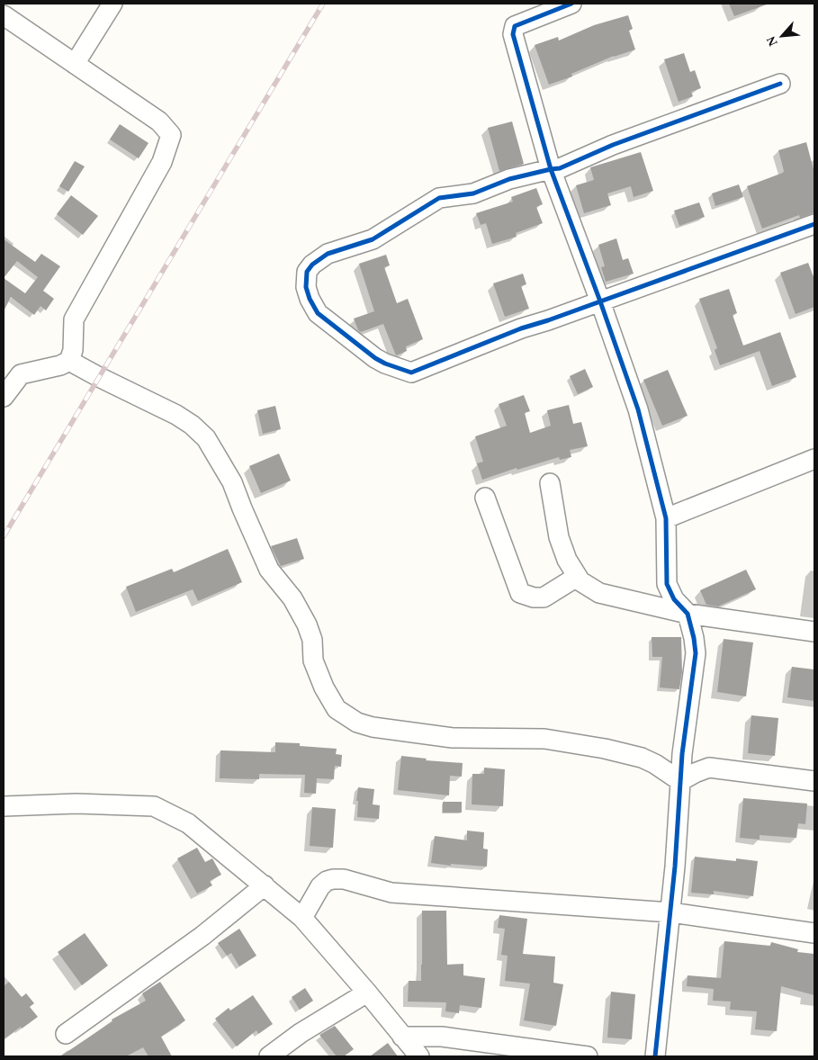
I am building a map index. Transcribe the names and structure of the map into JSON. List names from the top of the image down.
{
  "north": "bottom left"
}
